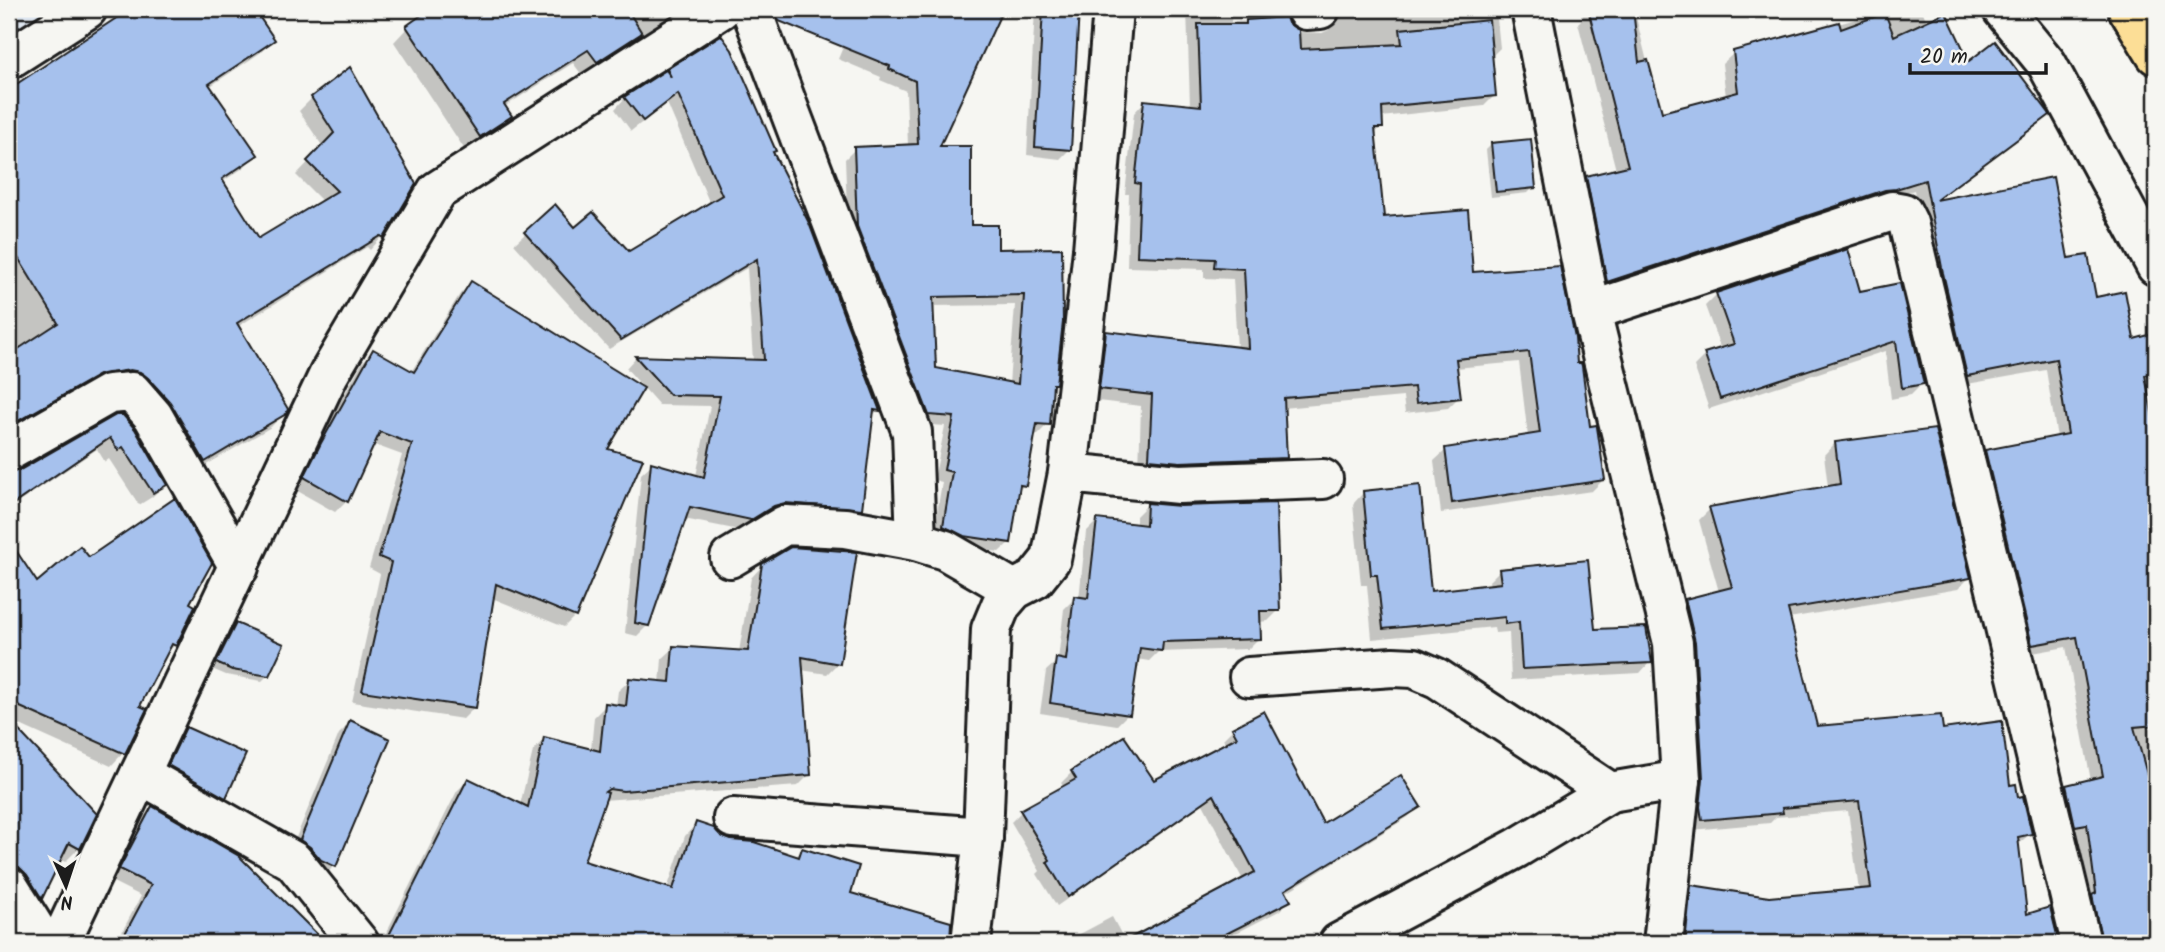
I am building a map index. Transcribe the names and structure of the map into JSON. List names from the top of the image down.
{
  "scale_bar": "20 m",
  "north": "bottom"
}
